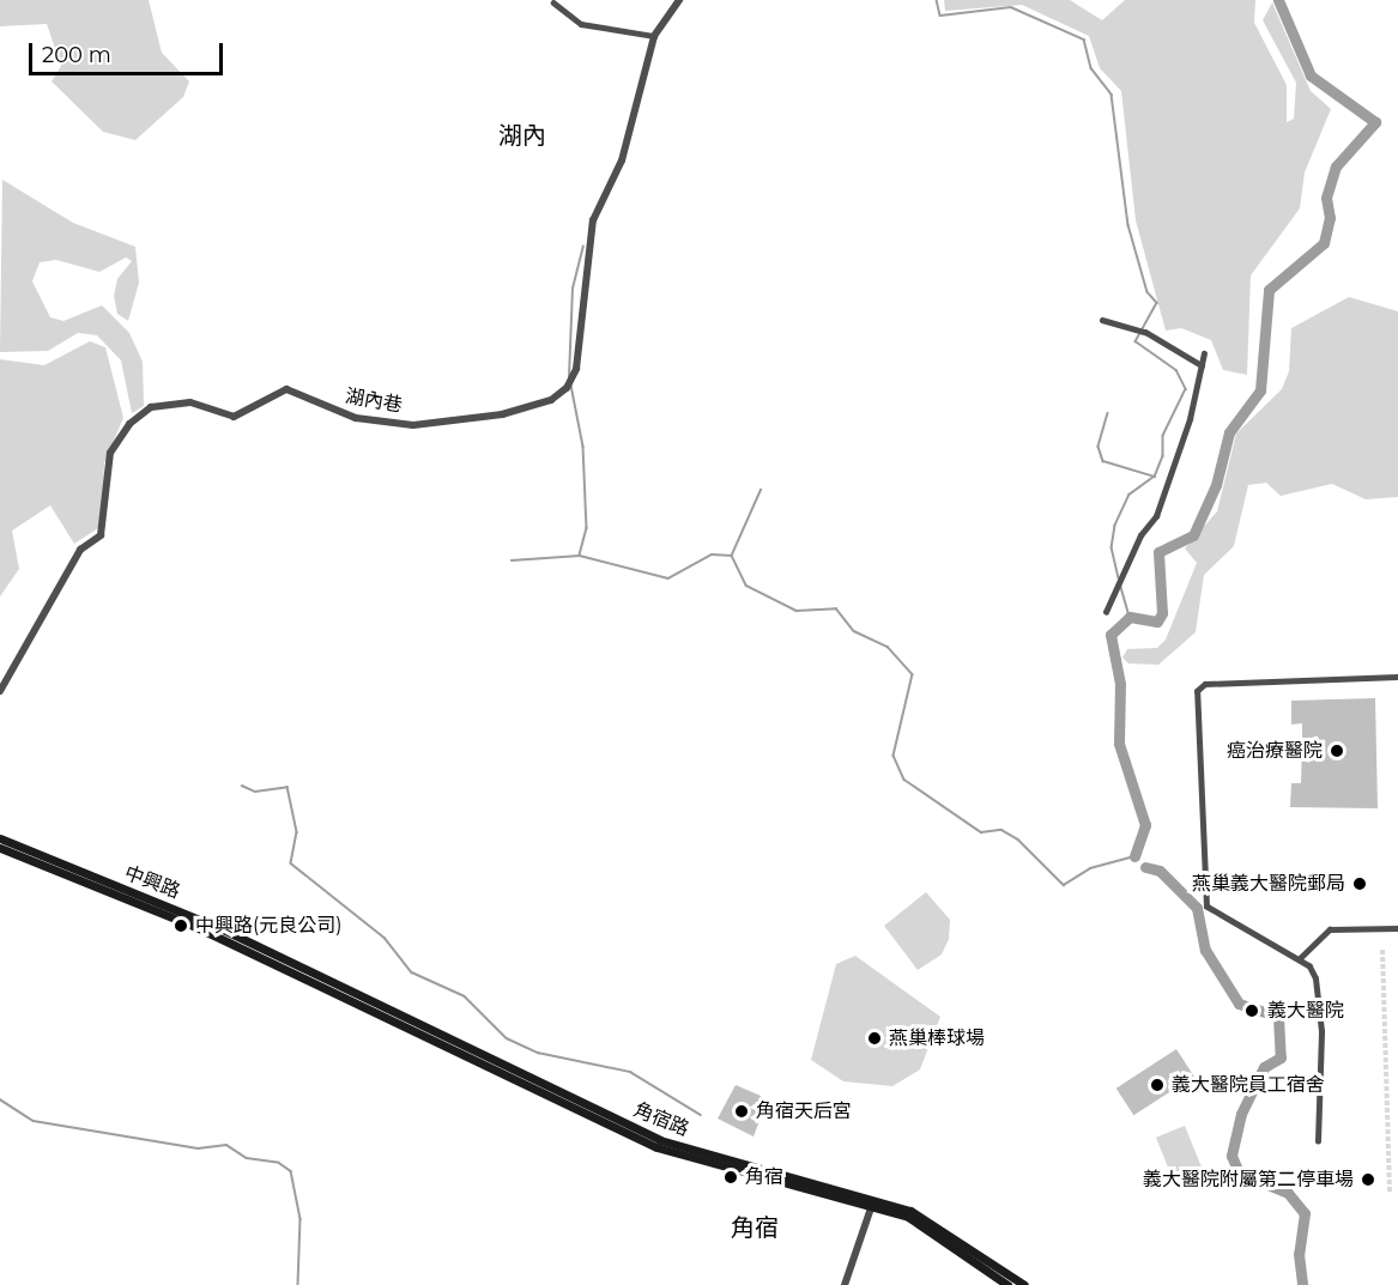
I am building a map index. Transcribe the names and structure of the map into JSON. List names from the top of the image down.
{
  "streets": {
    "main road": ["中興路", "角宿路"],
    "street": ["湖內巷"]
  },
  "crossings": [
    ["中興路", "角宿路"]
  ],
  "districts": ["湖內", "角宿"],
  "places": [
    "癌治療醫院",
    "燕巢義大醫院郵局",
    "中興路(元良公司)",
    "義大醫院",
    "燕巢棒球場",
    "義大醫院員工宿舍",
    "角宿天后宮",
    "角宿",
    "義大醫院附屬第二停車場"
  ],
  "scale_bar": "200 m"
}
